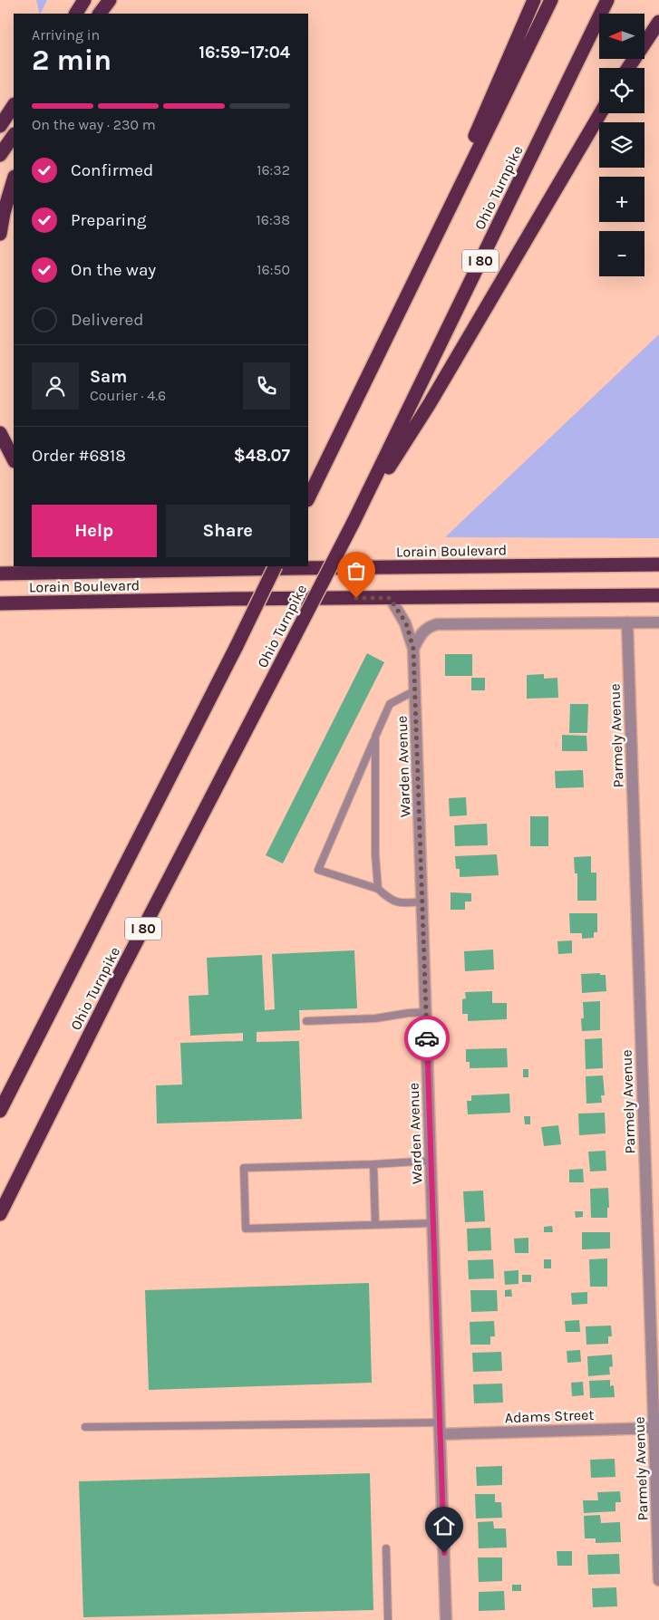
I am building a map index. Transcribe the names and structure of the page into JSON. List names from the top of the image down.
{
  "streets": {
    "highway": ["Ohio Turnpike", "I 80", "Lorain Boulevard"],
    "street": ["Parmely Avenue", "Warden Avenue", "Adams Street"]
  },
  "crossings": [
    ["Lorain Boulevard", "Warden Avenue"],
    ["Parmely Avenue", "Adams Street"],
    ["Warden Avenue", "Adams Street"]
  ],
  "north": "left",
  "page": {
    "map_buttons": ["+", "−"],
    "heading": ["2 min", "Arriving in", "16:59–17:04"],
    "panel": [
      "Sam",
      "Courier · 4.6",
      "Order #6818",
      "$48.07"
    ],
    "bar": "On the way · 230 m",
    "list": [
      ["Confirmed", "16:32"],
      ["Preparing", "16:38"],
      ["On the way", "16:50"],
      "Delivered"
    ],
    "buttons": ["Help", "Share"]
  }
}
